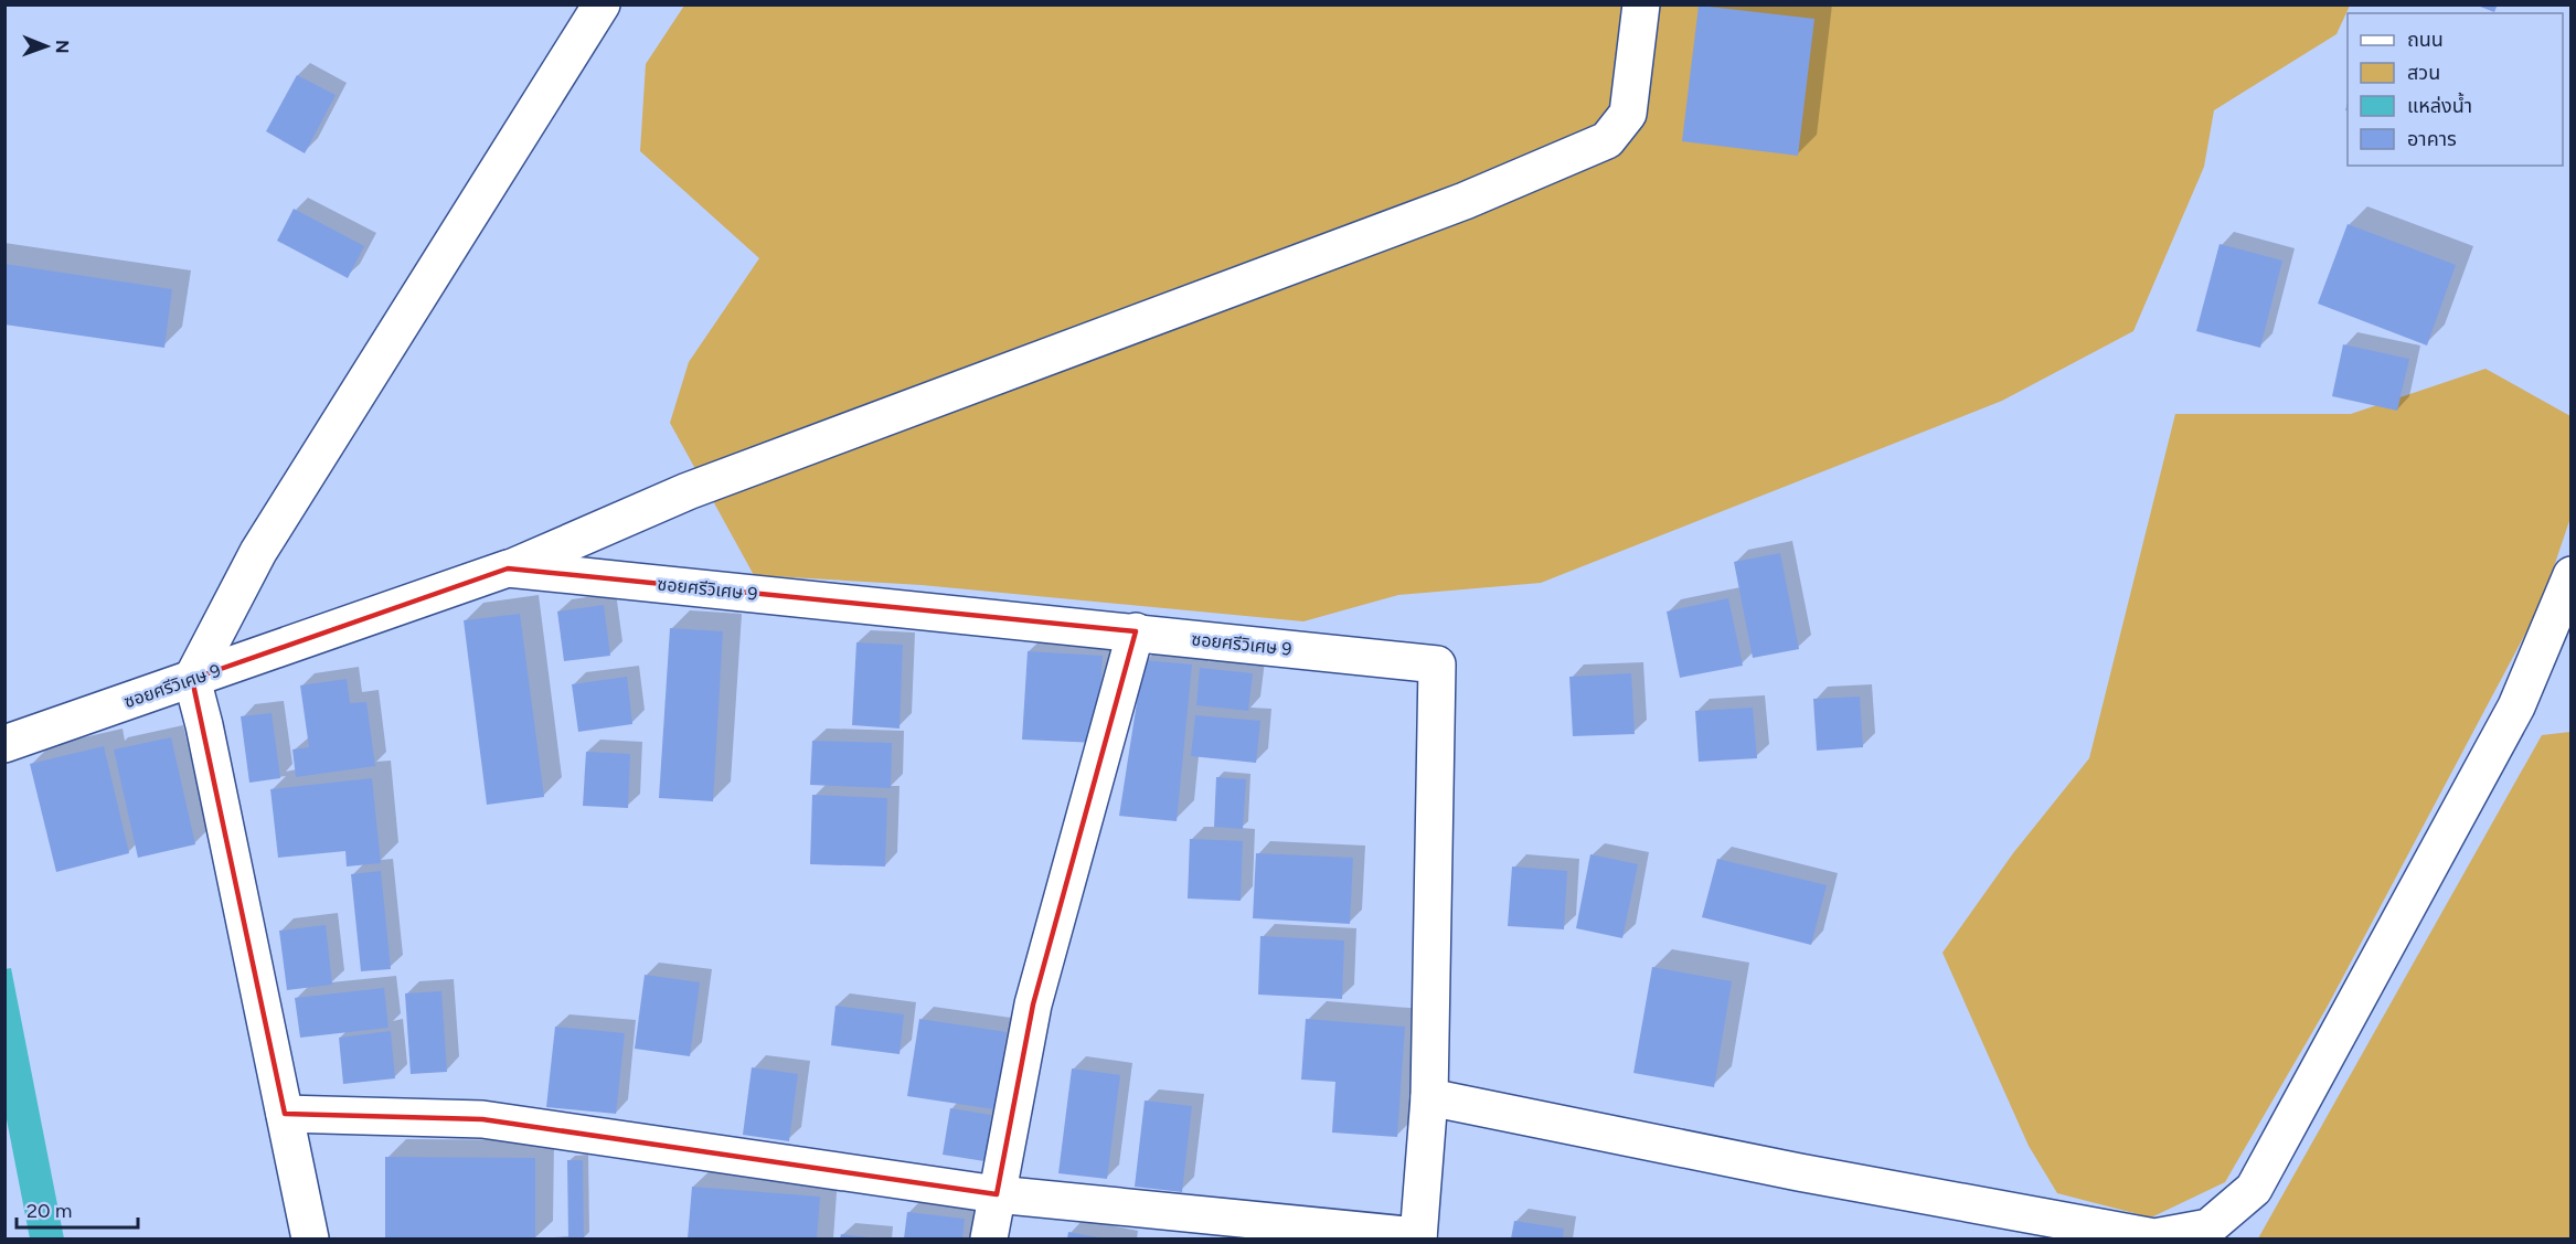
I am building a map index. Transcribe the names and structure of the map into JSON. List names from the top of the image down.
{
  "streets": {
    "street": ["ซอยศรีวิเศษ 9"]
  },
  "legend": [
    "ถนน",
    "สวน",
    "แหล่งน้ำ",
    "อาคาร"
  ],
  "scale_bar": "20 m",
  "north": "right"
}
